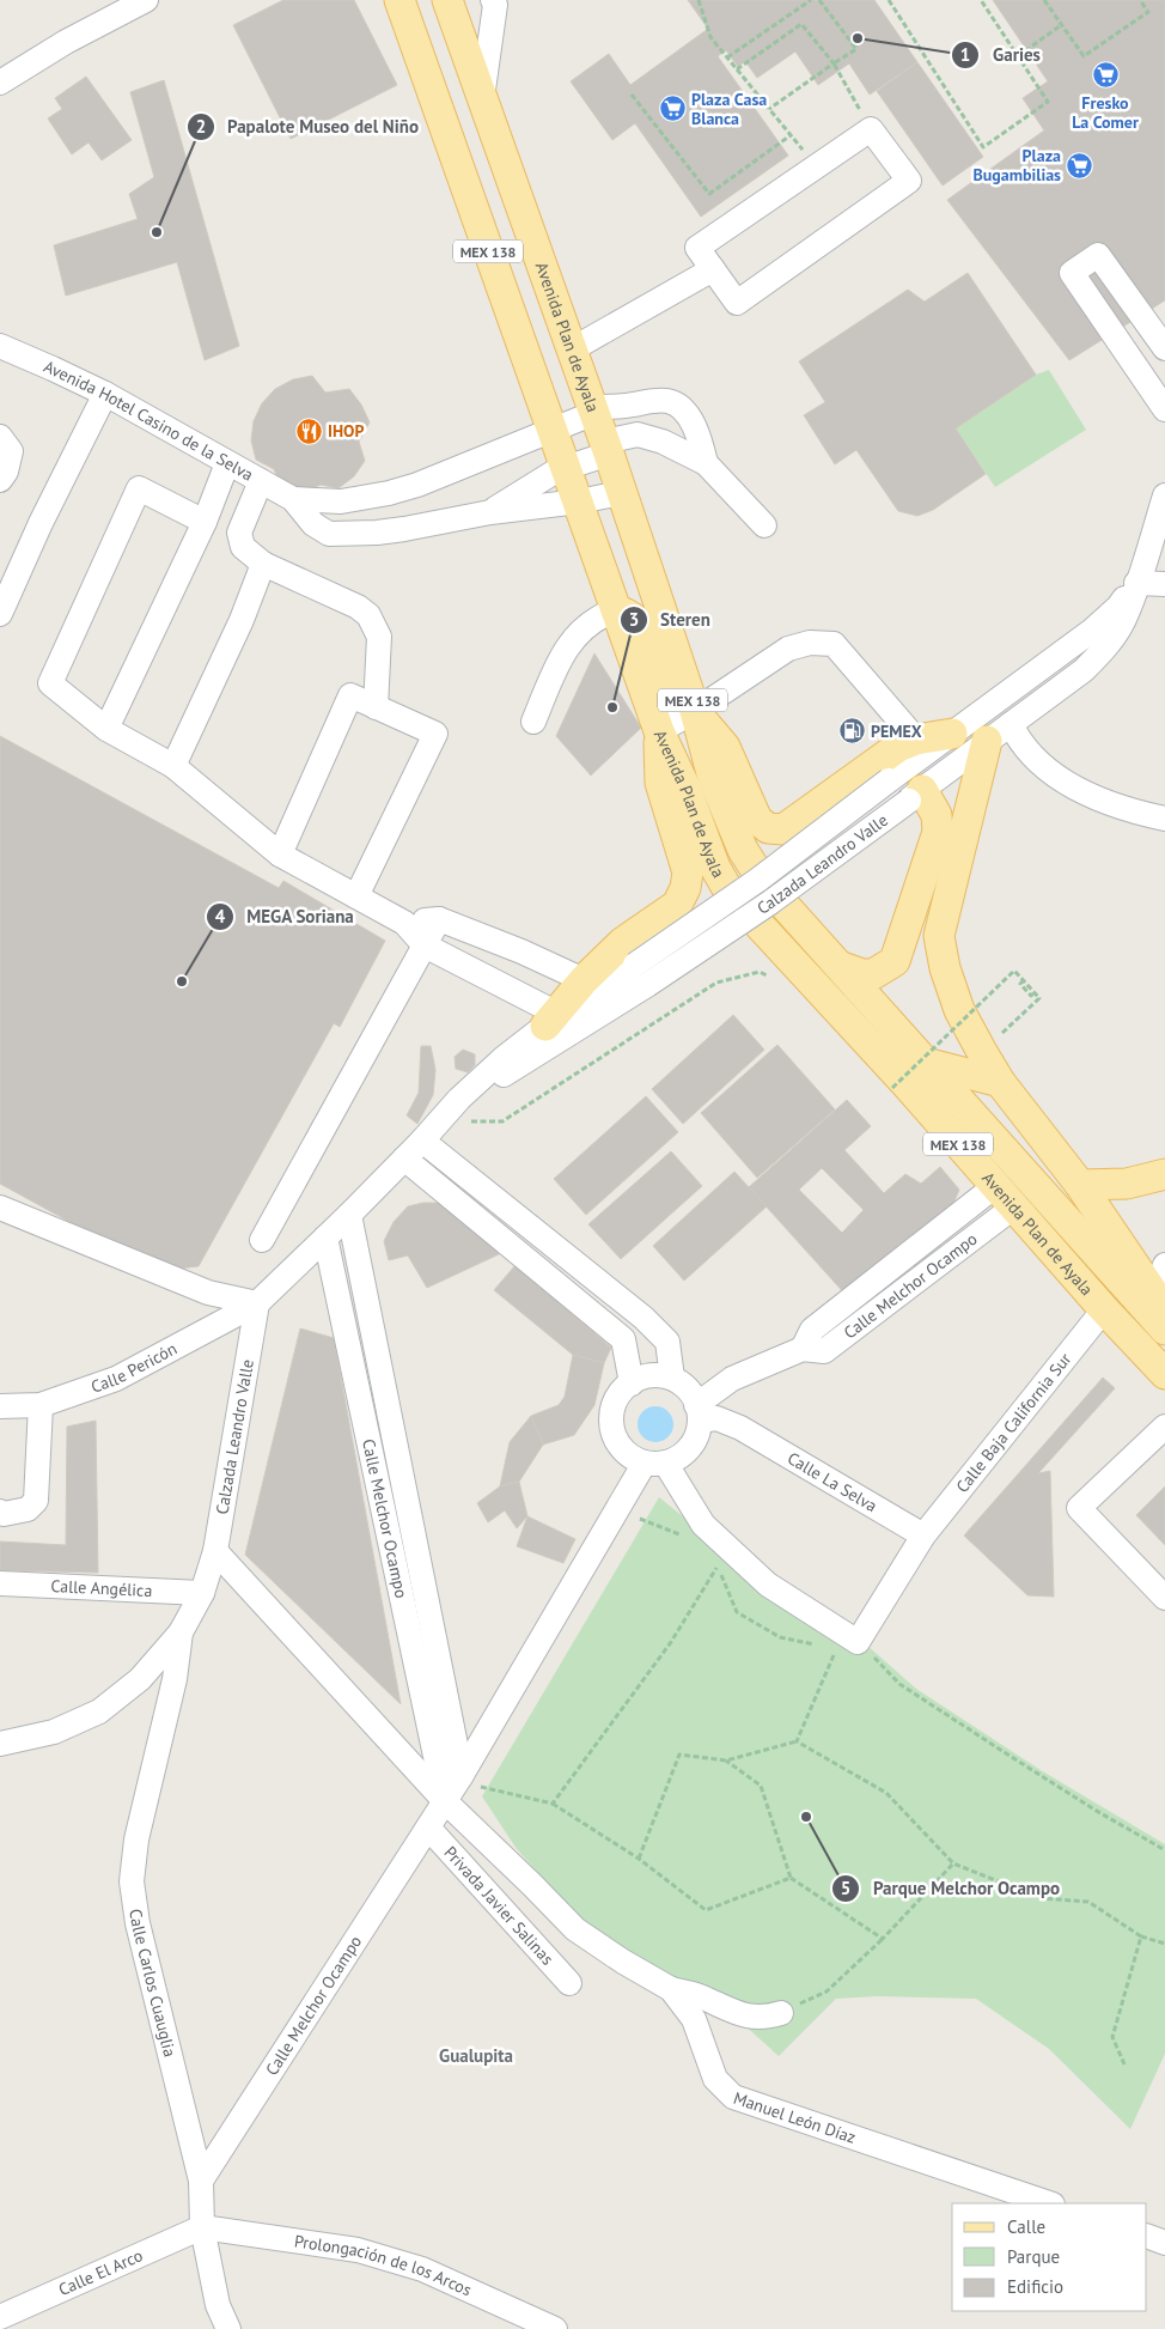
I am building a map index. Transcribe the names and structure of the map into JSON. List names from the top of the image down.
{
  "streets": {
    "main road": ["MEX 138", "Avenida Plan de Ayala"],
    "street": [
      "Avenida Hotel Casino de la Selva",
      "Calzada Leandro Valle",
      "Calle Melchor Ocampo",
      "Calle Pericón",
      "Calle Baja California Sur",
      "Calle La Selva",
      "Calle Angélica",
      "Privada Javier Salinas",
      "Calle Carlos Cuauglia",
      "Manuel León Díaz",
      "Prolongación de los Arcos",
      "Calle El Arco"
    ]
  },
  "crossings": [
    ["Avenida Plan de Ayala", "Avenida Hotel Casino de la Selva"],
    ["Avenida Plan de Ayala", "Calle Melchor Ocampo"],
    ["Avenida Plan de Ayala", "Calle Baja California Sur"],
    ["Calzada Leandro Valle", "Calle Melchor Ocampo"],
    ["Calzada Leandro Valle", "Calle Pericón"],
    ["Calzada Leandro Valle", "Calle Angélica"],
    ["Calzada Leandro Valle", "Calle Carlos Cuauglia"],
    ["Calle Melchor Ocampo", "Calle La Selva"],
    ["Calle Melchor Ocampo", "Privada Javier Salinas"],
    ["Calle Melchor Ocampo", "Calle Carlos Cuauglia"],
    ["Calle Melchor Ocampo", "Manuel León Díaz"],
    ["Calle Baja California Sur", "Calle La Selva"],
    ["Calle Carlos Cuauglia", "Prolongación de los Arcos"],
    ["Calle Carlos Cuauglia", "Calle El Arco"],
    ["Prolongación de los Arcos", "Calle El Arco"]
  ],
  "districts": ["Gualupita"],
  "places": {
    "other": [
      "Garies",
      "Papalote Museo del Niño",
      "Steren",
      "MEGA Soriana",
      "Parque Melchor Ocampo"
    ],
    "supermarket": ["Fresko La Comer", "Plaza Casa Blanca", "Plaza Bugambilias"],
    "restaurant": ["IHOP"],
    "fuel station": ["PEMEX"]
  },
  "legend": ["Calle", "Parque", "Edificio"]
}
